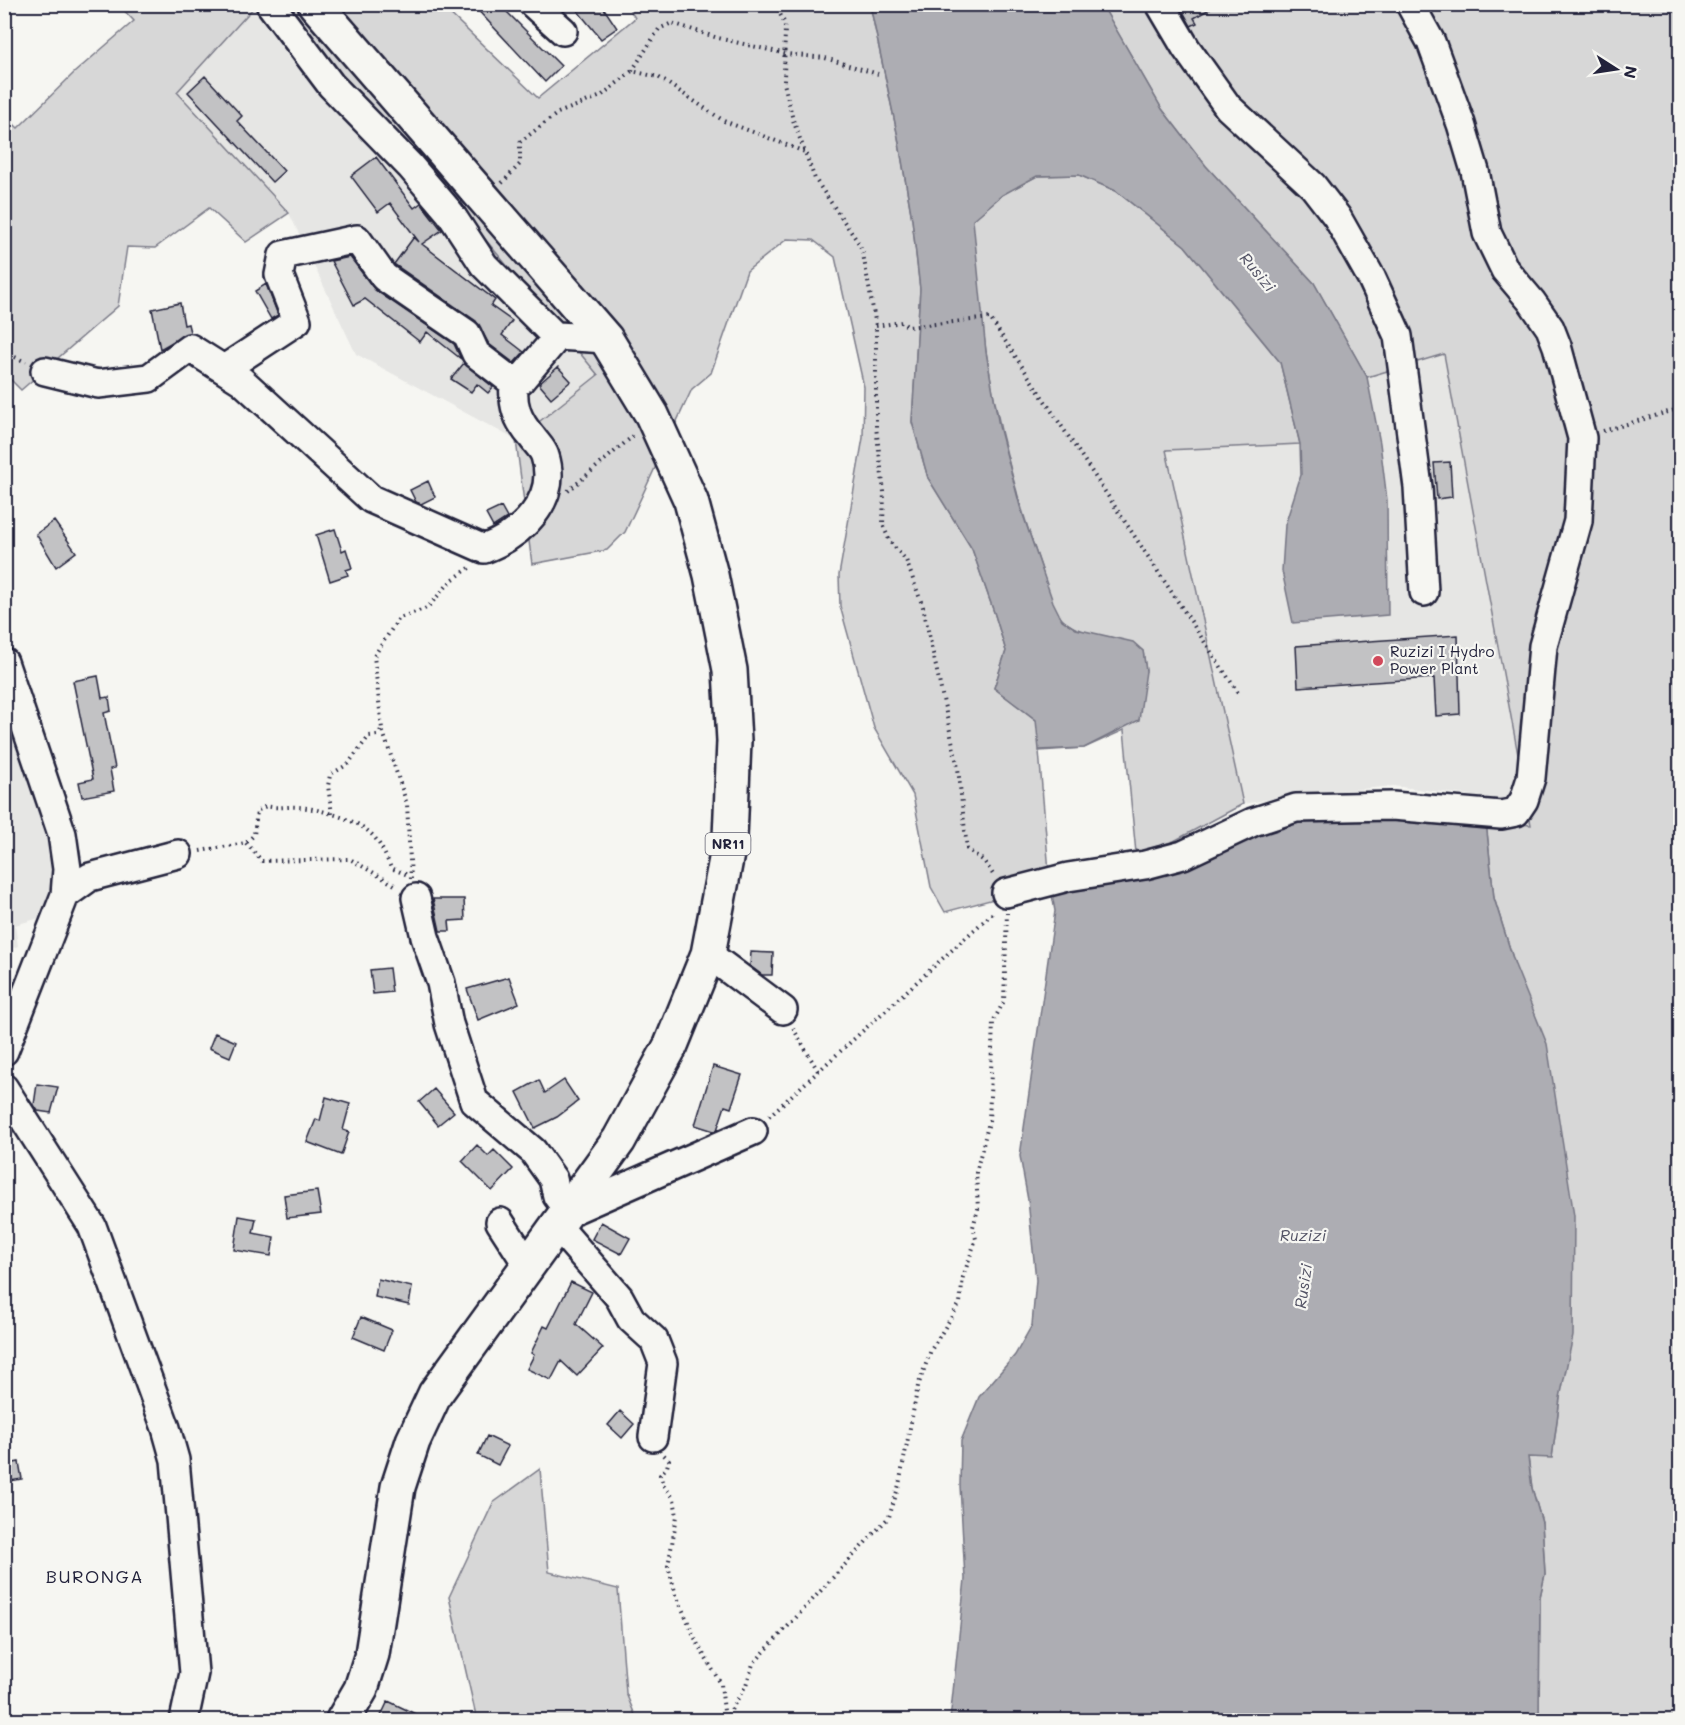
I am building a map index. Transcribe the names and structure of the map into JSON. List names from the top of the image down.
{
  "streets": {
    "highway": ["NR11"]
  },
  "districts": ["BURONGA"],
  "water": ["Rusizi", "Ruzizi"],
  "places": ["Ruzizi I Hydro Power Plant"],
  "north": "right"
}
